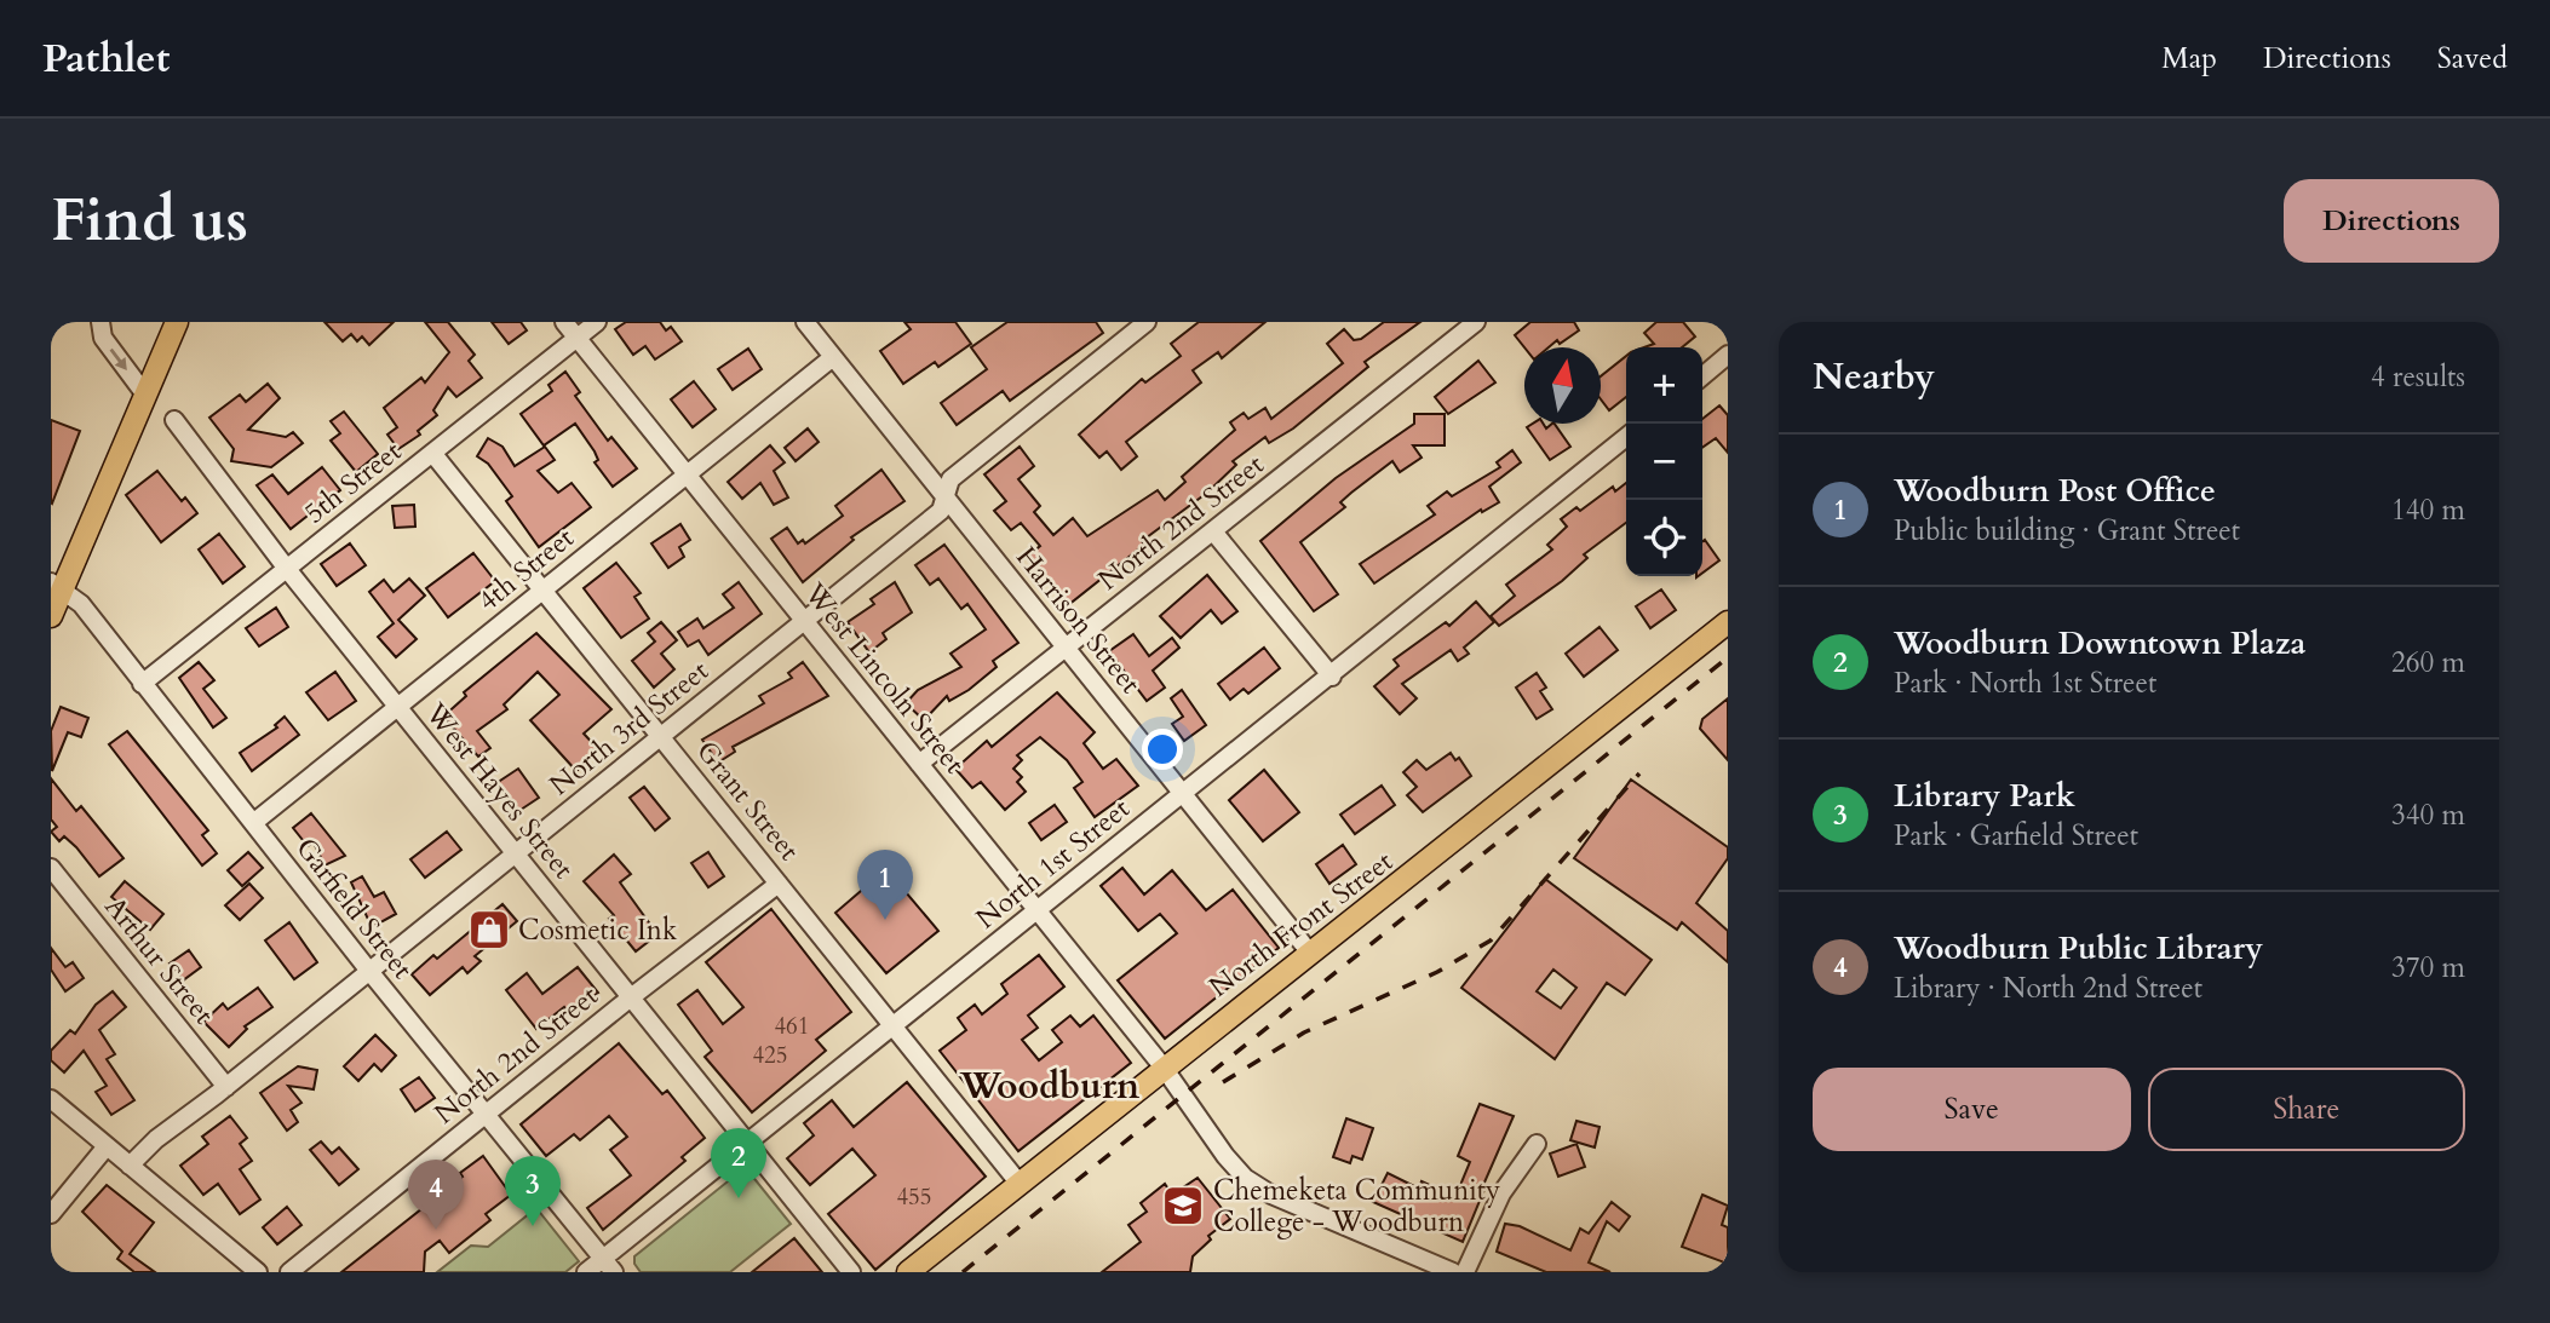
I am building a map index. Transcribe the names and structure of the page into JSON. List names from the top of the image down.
{
  "streets": {
    "main road": ["North Front Street"],
    "street": [
      "5th Street",
      "North 2nd Street",
      "4th Street",
      "Harrison Street",
      "West Lincoln Street",
      "North 3rd Street",
      "West Hayes Street",
      "Grant Street",
      "North 1st Street",
      "Garfield Street",
      "Arthur Street"
    ]
  },
  "crossings": [
    ["5th Street", "West Lincoln Street"],
    ["5th Street", "West Hayes Street"],
    ["5th Street", "Grant Street"],
    ["5th Street", "Garfield Street"],
    ["North 2nd Street", "Harrison Street"],
    ["North 2nd Street", "West Lincoln Street"],
    ["North 2nd Street", "West Hayes Street"],
    ["North 2nd Street", "Grant Street"],
    ["North 2nd Street", "Garfield Street"],
    ["4th Street", "Harrison Street"],
    ["4th Street", "West Lincoln Street"],
    ["4th Street", "West Hayes Street"],
    ["4th Street", "Grant Street"],
    ["4th Street", "Garfield Street"],
    ["Harrison Street", "North 3rd Street"],
    ["Harrison Street", "North 1st Street"],
    ["Harrison Street", "North Front Street"],
    ["West Lincoln Street", "North 3rd Street"],
    ["West Lincoln Street", "North 1st Street"],
    ["West Lincoln Street", "North Front Street"],
    ["North 3rd Street", "West Hayes Street"],
    ["North 3rd Street", "Grant Street"],
    ["North 3rd Street", "Garfield Street"],
    ["North 3rd Street", "Arthur Street"],
    ["West Hayes Street", "North 1st Street"],
    ["Grant Street", "North 1st Street"],
    ["Grant Street", "North Front Street"],
    ["North 1st Street", "Garfield Street"]
  ],
  "districts": ["Woodburn"],
  "places": {
    "shop": ["Cosmetic Ink"],
    "school or university": ["Chemeketa Community College - Woodburn"]
  },
  "house_numbers": ["461", "425", "455"],
  "north": "top",
  "page": {
    "header": "Pathlet",
    "nav": ["Map", "Directions", "Saved"],
    "buttons": [
      "Directions",
      ["Save", "Share"]
    ],
    "title": "Find us",
    "heading": ["Nearby", "4 results"],
    "map_buttons": ["+", "−"],
    "list": [
      {
        "mark": "1",
        "name": "Woodburn Post Office",
        "note": "Public building · Grant Street",
        "value": "140 m"
      },
      {
        "mark": "2",
        "name": "Woodburn Downtown Plaza",
        "note": "Park · North 1st Street",
        "value": "260 m"
      },
      {
        "mark": "3",
        "name": "Library Park",
        "note": "Park · Garfield Street",
        "value": "340 m"
      },
      {
        "mark": "4",
        "name": "Woodburn Public Library",
        "note": "Library · North 2nd Street",
        "value": "370 m"
      }
    ],
    "pins": [
      "1",
      "2",
      "3",
      "4"
    ]
  }
}
